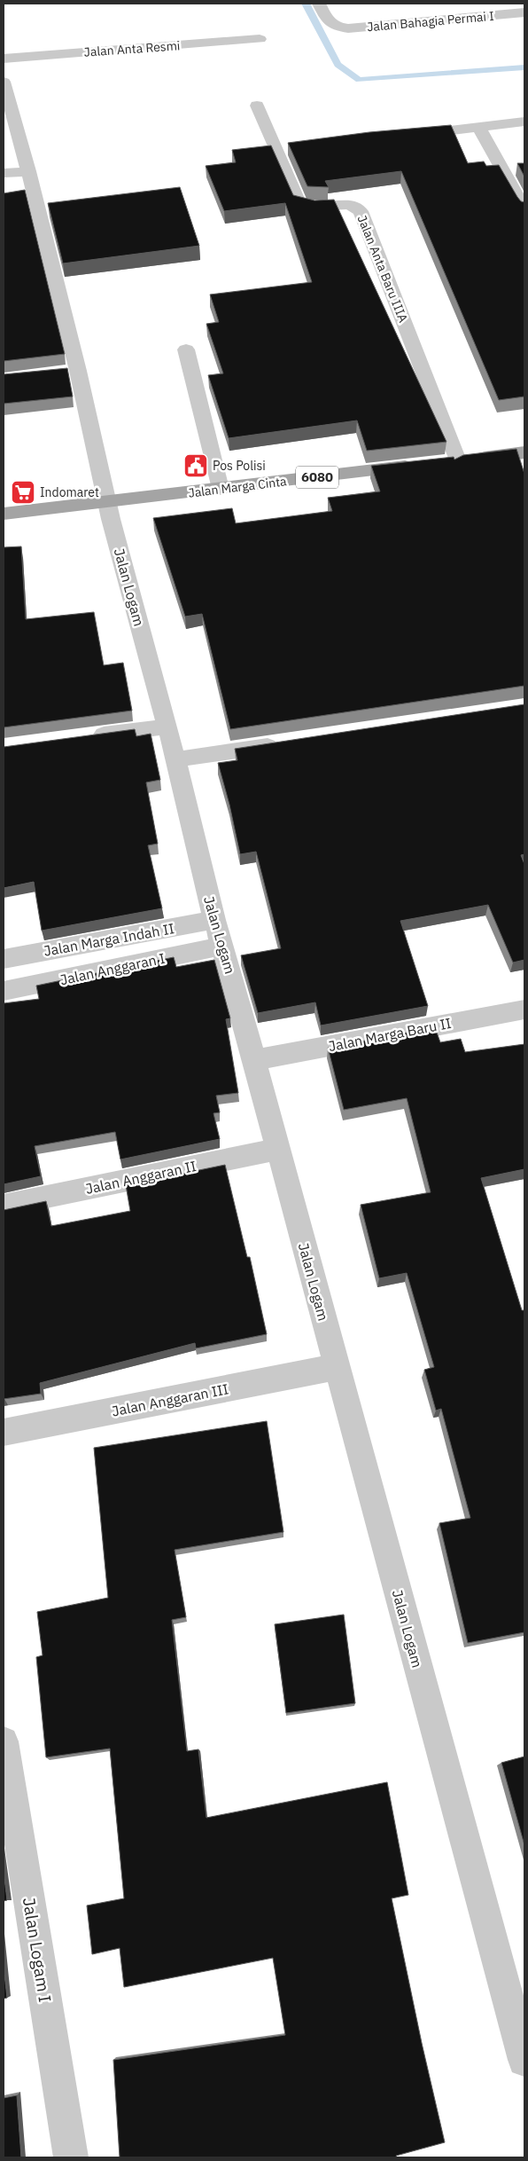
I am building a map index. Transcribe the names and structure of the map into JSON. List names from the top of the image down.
{
  "streets": {
    "main road": ["6080", "Jalan Marga Cinta"],
    "street": [
      "Jalan Bahagia Permai I",
      "Jalan Anta Resmi",
      "Jalan Anta Baru IIIA",
      "Jalan Logam",
      "Jalan Marga Indah II",
      "Jalan Anggaran I",
      "Jalan Marga Baru II",
      "Jalan Anggaran II",
      "Jalan Anggaran III",
      "Jalan Logam I"
    ]
  },
  "crossings": [
    ["Jalan Anta Baru IIIA", "Jalan Marga Cinta"],
    ["Jalan Marga Cinta", "Jalan Logam"],
    ["Jalan Logam", "Jalan Marga Indah II"],
    ["Jalan Logam", "Jalan Anggaran I"],
    ["Jalan Logam", "Jalan Marga Baru II"],
    ["Jalan Logam", "Jalan Anggaran II"],
    ["Jalan Logam", "Jalan Anggaran III"]
  ],
  "places": {
    "public building": ["Pos Polisi"],
    "supermarket": ["Indomaret"]
  }
}
